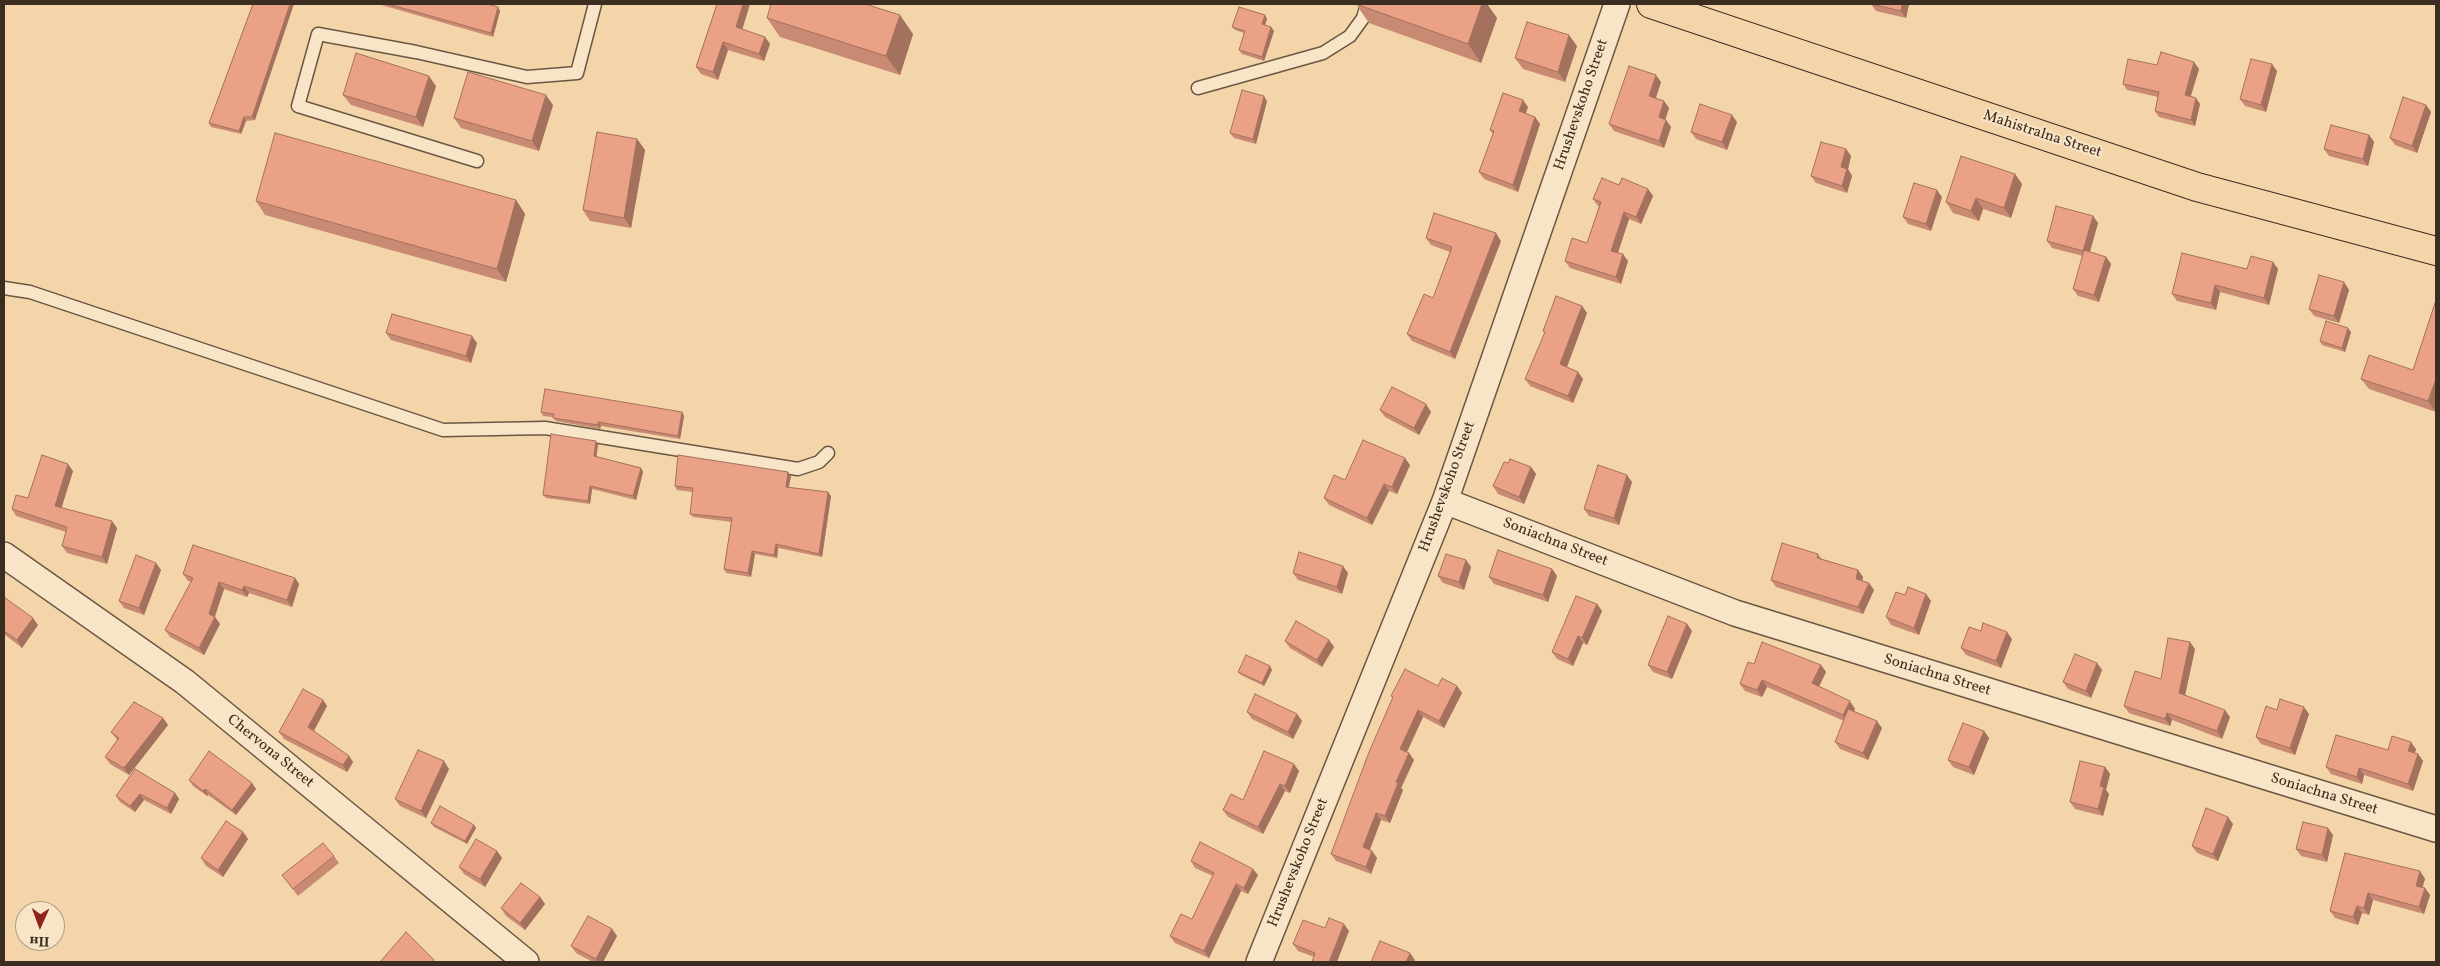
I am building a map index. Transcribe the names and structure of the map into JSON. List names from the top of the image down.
{
  "streets": {
    "main road": ["Mahistralna Street"],
    "street": ["Hrushevskoho Street", "Soniachna Street", "Chervona Street"]
  },
  "crossings": [
    ["Hrushevskoho Street", "Soniachna Street"]
  ],
  "north": "bottom"
}
